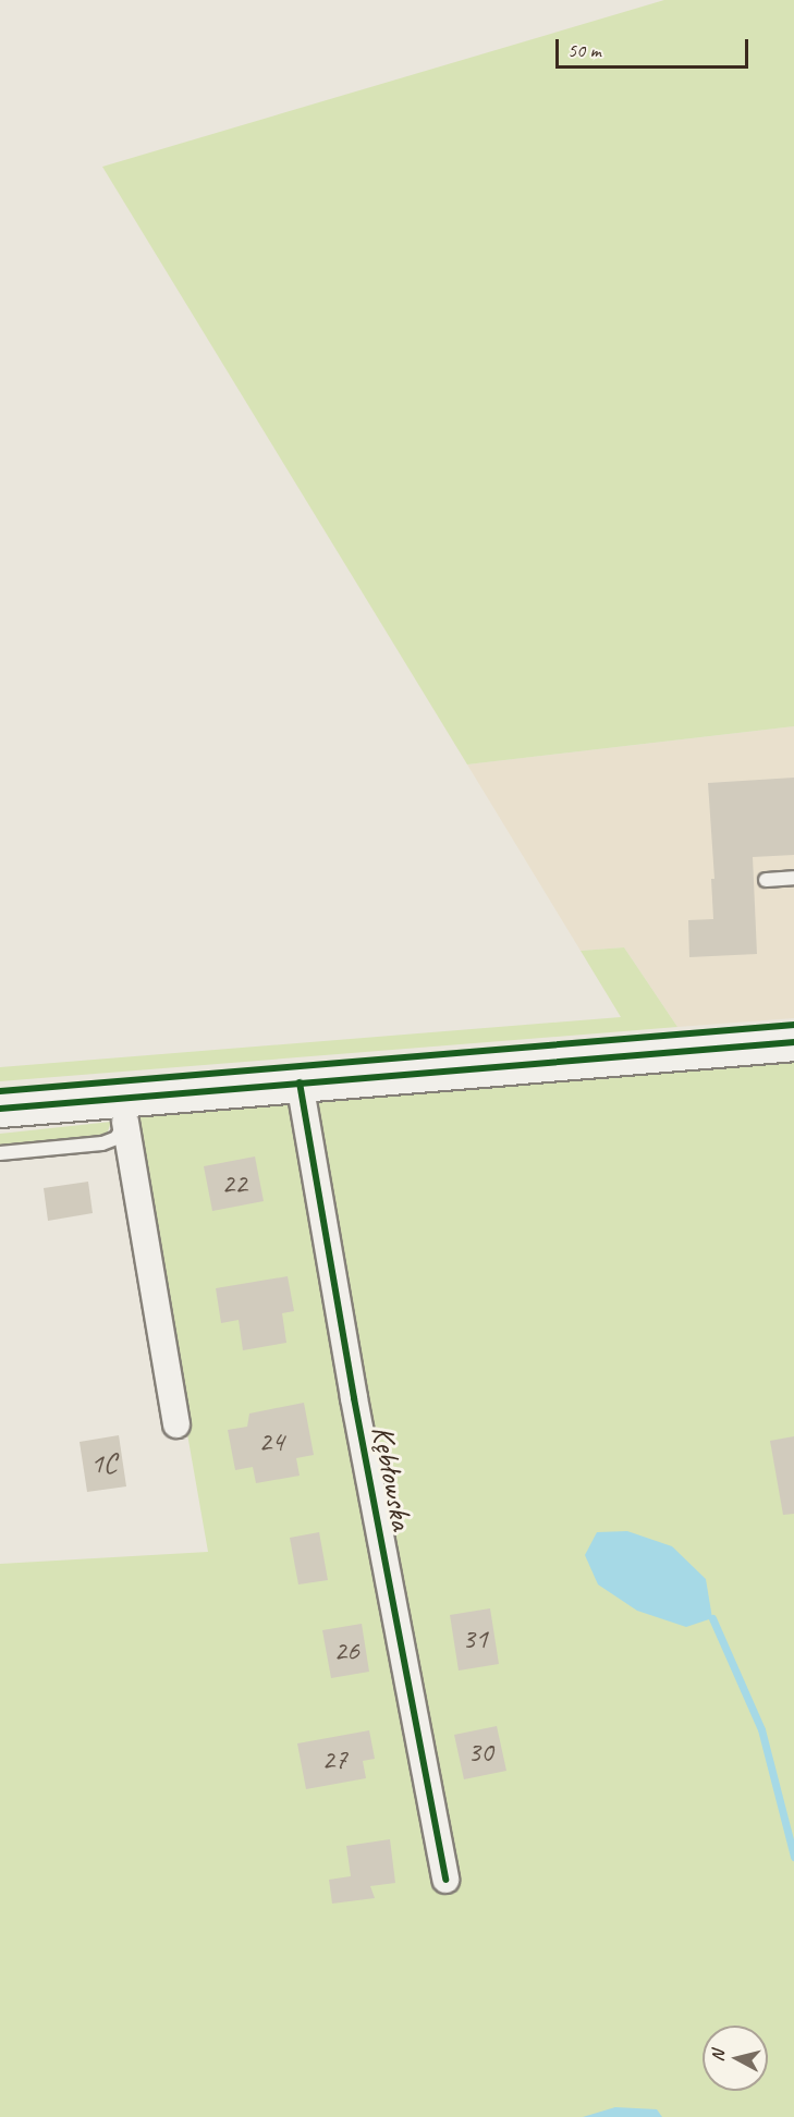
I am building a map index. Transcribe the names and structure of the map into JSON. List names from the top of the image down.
{
  "streets": {
    "street": ["Kębłowska"]
  },
  "house_numbers": [
    "22",
    "24",
    "1C",
    "31",
    "26",
    "30",
    "27"
  ],
  "scale_bar": "50 m",
  "north": "left"
}
